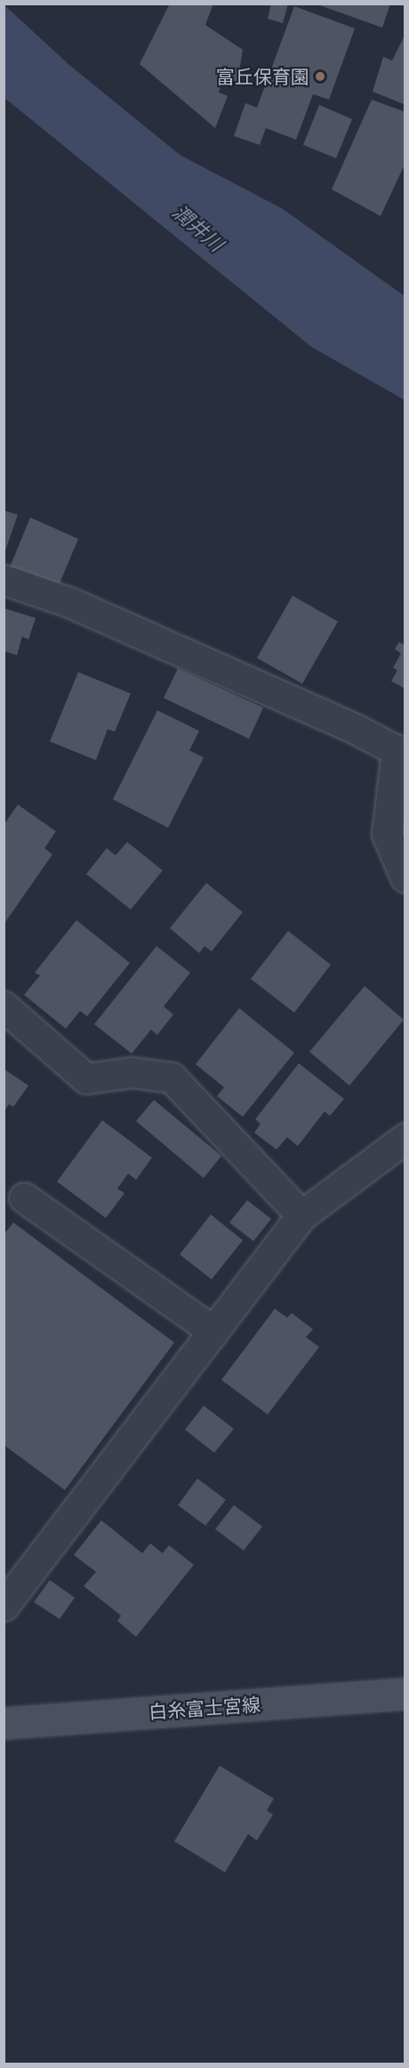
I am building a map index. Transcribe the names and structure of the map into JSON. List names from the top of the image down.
{
  "streets": {
    "main road": ["白糸富士宮線"]
  },
  "water": ["潤井川"],
  "places": ["富丘保育園"]
}
